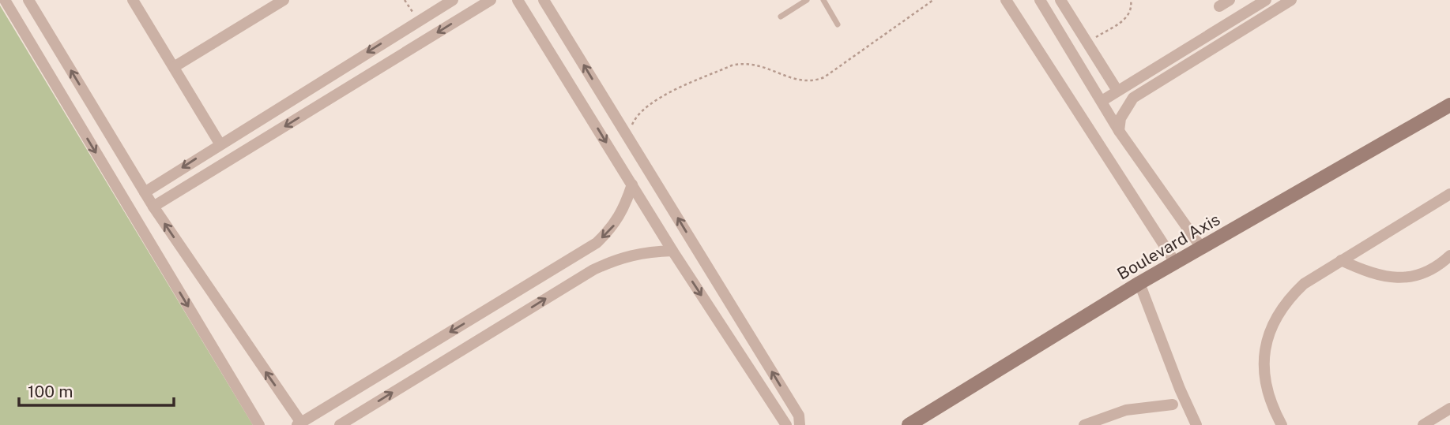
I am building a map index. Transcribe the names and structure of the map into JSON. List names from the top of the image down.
{
  "streets": {
    "street": ["Boulevard Axis"]
  },
  "scale_bar": "100 m"
}
